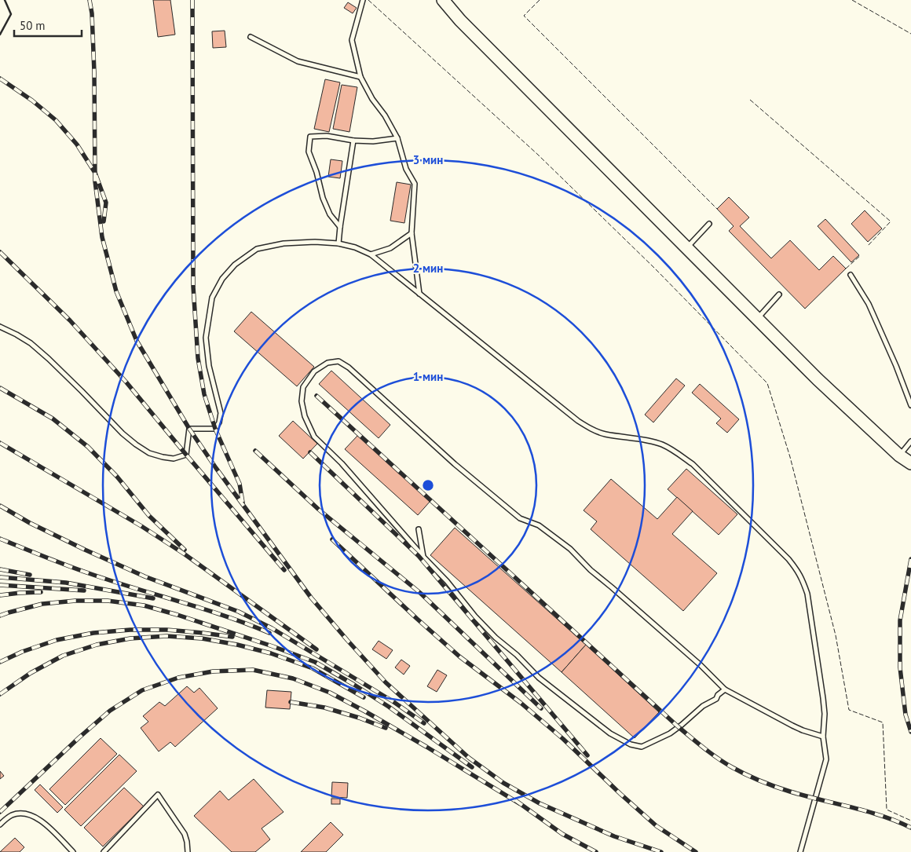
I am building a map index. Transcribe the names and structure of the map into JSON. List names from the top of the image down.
{
  "scale_bar": "50 m",
  "rings": ["3 мин", "2 мин", "1 мин"]
}
